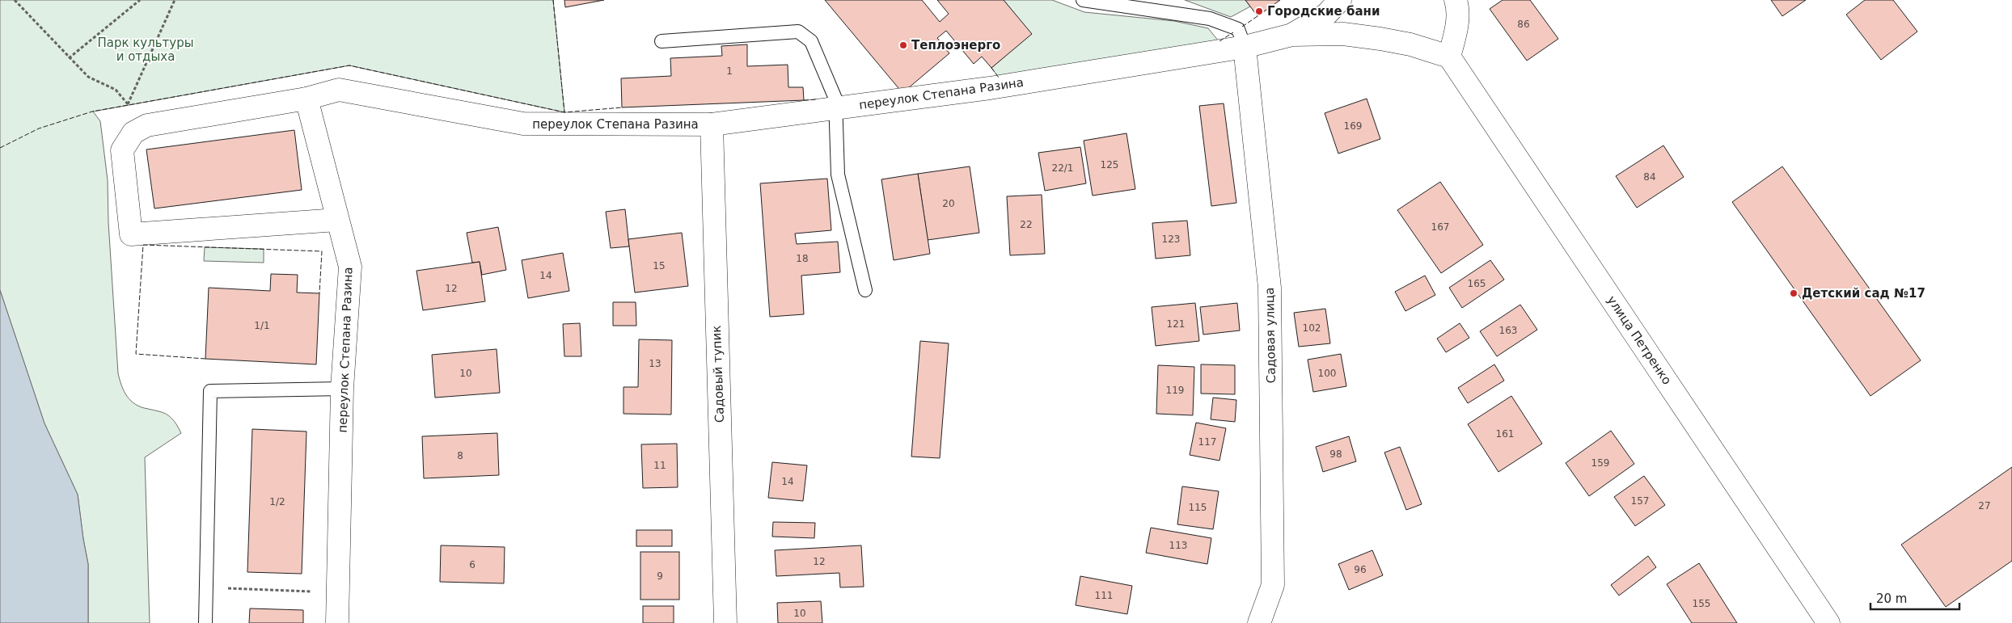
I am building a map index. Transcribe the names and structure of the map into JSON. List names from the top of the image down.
{
  "streets": {
    "street": [
      "переулок Степана Разина",
      "Садовая улица",
      "улица Петренко",
      "Садовый тупик"
    ]
  },
  "crossings": [
    ["переулок Степана Разина", "Садовая улица"],
    ["переулок Степана Разина", "улица Петренко"],
    ["переулок Степана Разина", "Садовый тупик"]
  ],
  "parks": ["Парк культуры и отдыха"],
  "places": ["Городские бани", "Теплоэнерго", "Детский сад №17"],
  "house_numbers": [
    "86",
    "1",
    "169",
    "125",
    "22/1",
    "84",
    "20",
    "22",
    "167",
    "123",
    "18",
    "15",
    "14",
    "165",
    "12",
    "121",
    "1/1",
    "102",
    "163",
    "13",
    "10",
    "100",
    "119",
    "161",
    "117",
    "98",
    "8",
    "159",
    "11",
    "14",
    "157",
    "1/2",
    "27",
    "115",
    "113",
    "12",
    "6",
    "96",
    "9",
    "111",
    "155",
    "10"
  ],
  "scale_bar": "20 m"
}
